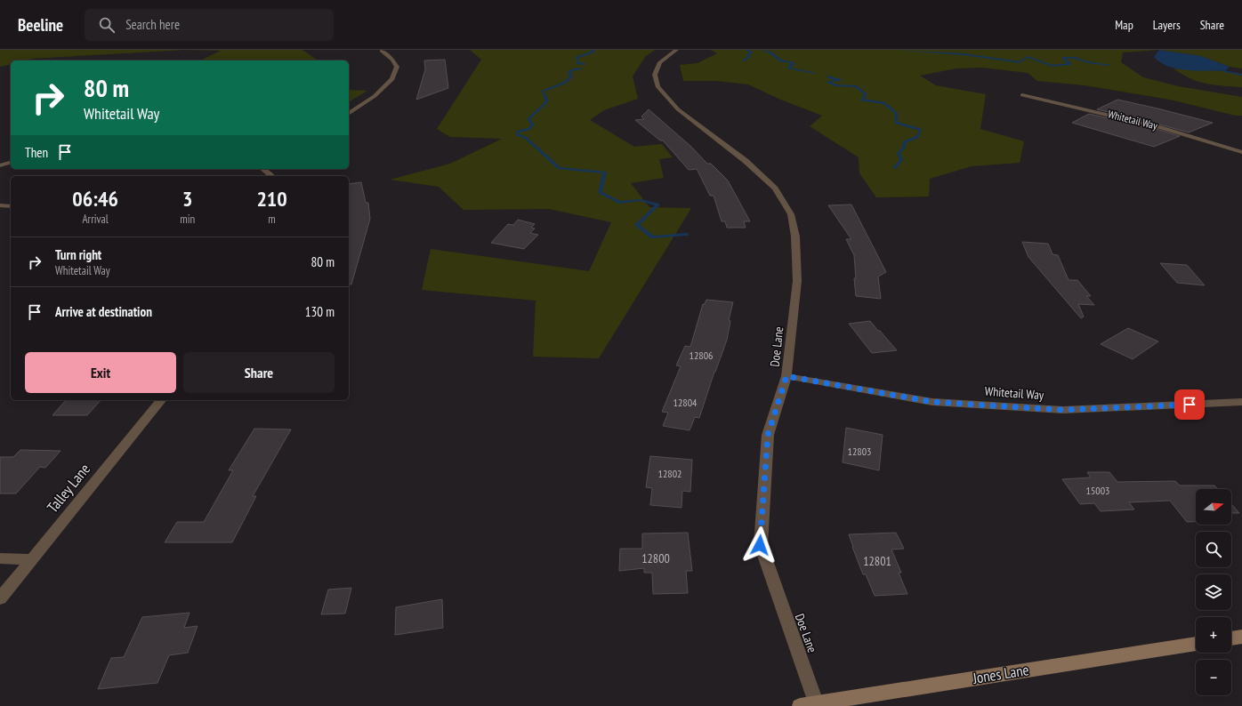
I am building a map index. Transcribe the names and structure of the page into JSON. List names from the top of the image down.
{
  "streets": {
    "street": [
      "Whitetail Way",
      "Doe Lane",
      "Talley Lane",
      "Jones Lane"
    ]
  },
  "crossings": [
    ["Whitetail Way", "Doe Lane"],
    ["Doe Lane", "Jones Lane"]
  ],
  "house_numbers": [
    "12806",
    "12804",
    "12803",
    "12802",
    "15003",
    "12800",
    "12801"
  ],
  "north": "right",
  "page": {
    "header": "Beeline",
    "search": "Search here",
    "nav": ["Map", "Layers", "Share"],
    "turn": ["80 m", "Whitetail Way"],
    "then": "Then",
    "eta": [
      "06:46",
      "Arrival",
      "3",
      "min",
      "210",
      "m"
    ],
    "list": [
      {
        "name": "Turn right",
        "note": "Whitetail Way",
        "value": "80 m"
      },
      {
        "name": "Arrive at destination",
        "value": "130 m"
      }
    ],
    "buttons": ["Exit", "Share"],
    "map_buttons": ["+", "−"]
  }
}
